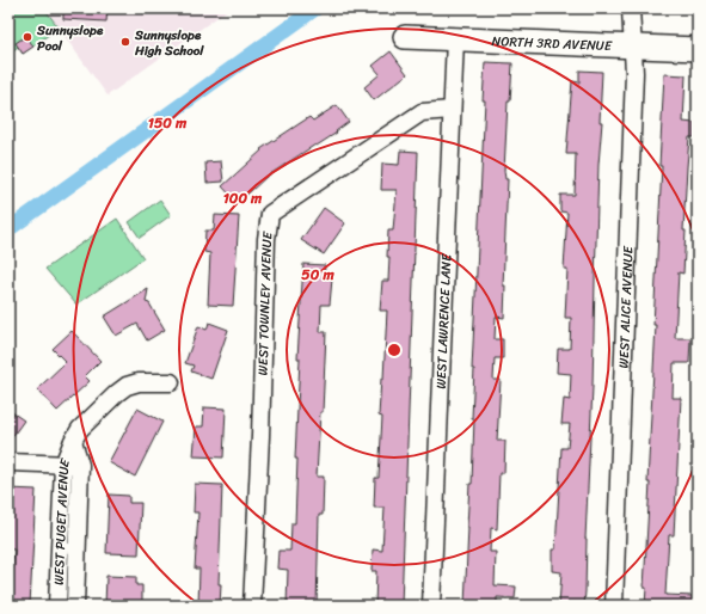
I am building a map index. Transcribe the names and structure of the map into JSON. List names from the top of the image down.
{
  "streets": {
    "street": [
      "NORTH 3RD AVENUE",
      "WEST TOWNLEY AVENUE",
      "WEST ALICE AVENUE",
      "WEST LAWRENCE LANE",
      "WEST PUGET AVENUE"
    ]
  },
  "crossings": [
    ["NORTH 3RD AVENUE", "WEST ALICE AVENUE"],
    ["NORTH 3RD AVENUE", "WEST LAWRENCE LANE"],
    ["WEST TOWNLEY AVENUE", "WEST LAWRENCE LANE"]
  ],
  "places": ["Sunnyslope Pool", "Sunnyslope High School"],
  "rings": ["150 m", "100 m", "50 m"]
}
